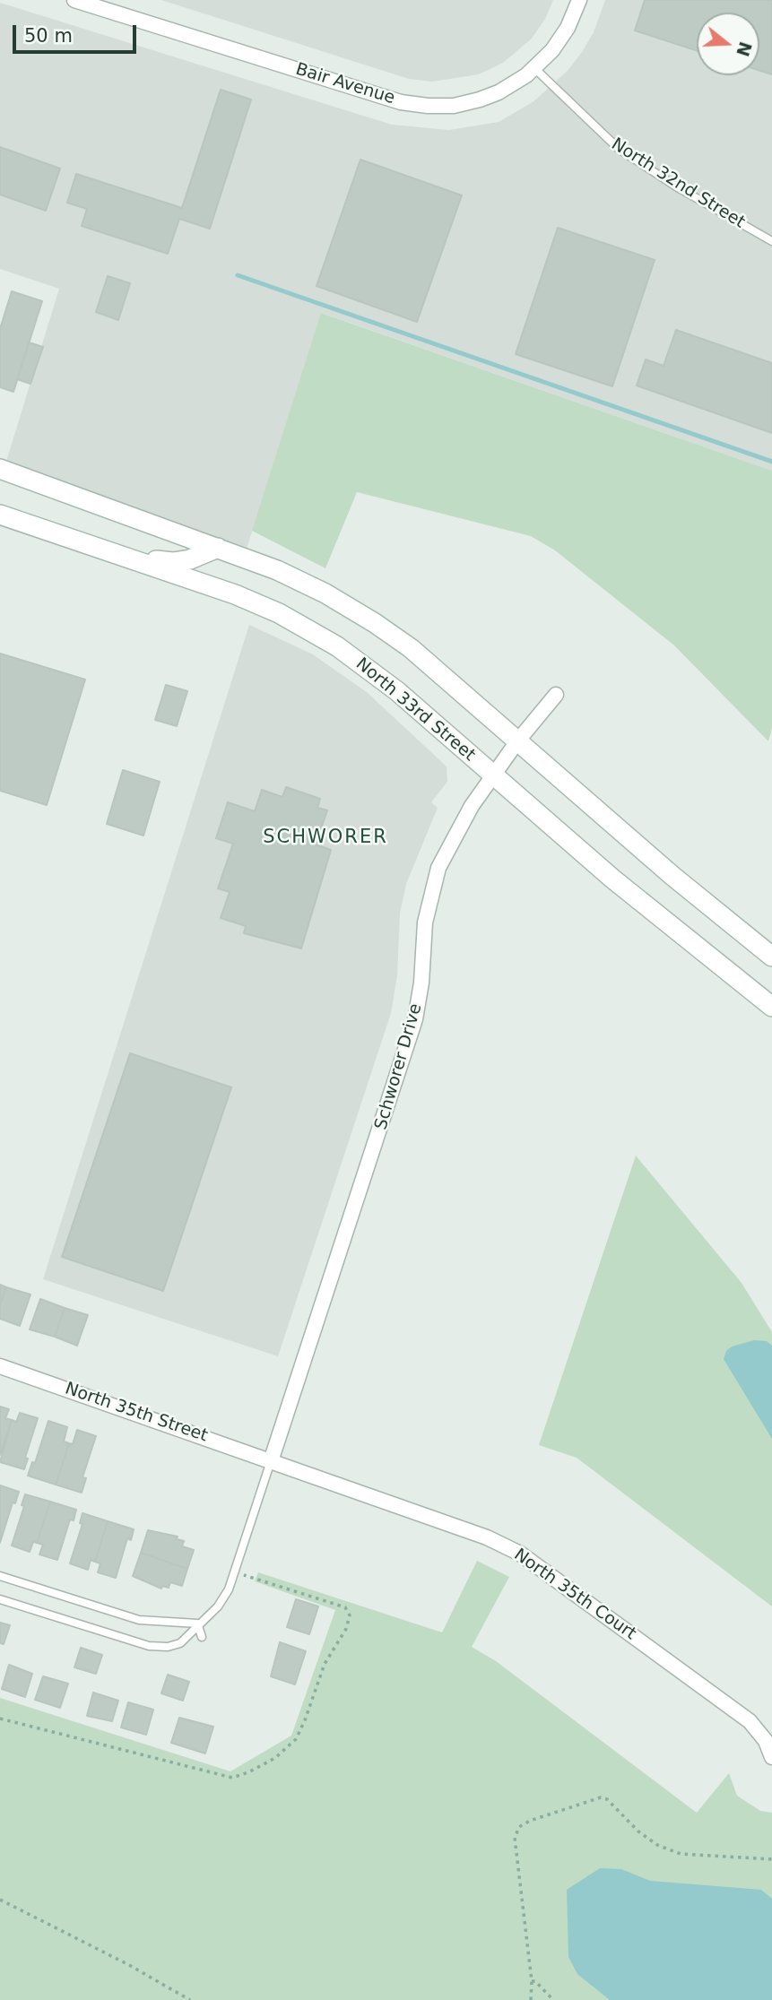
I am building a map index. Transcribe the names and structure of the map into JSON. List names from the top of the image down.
{
  "streets": {
    "main road": ["North 33rd Street"],
    "street": [
      "Bair Avenue",
      "Schworer Drive",
      "North 35th Street",
      "North 35th Court"
    ],
    "lane": ["North 32nd Street"]
  },
  "crossings": [
    ["Bair Avenue", "North 32nd Street"],
    ["North 33rd Street", "Schworer Drive"],
    ["Schworer Drive", "North 35th Street"],
    ["Schworer Drive", "North 35th Court"],
    ["North 35th Street", "North 35th Court"]
  ],
  "districts": ["SCHWORER"],
  "scale_bar": "50 m",
  "north": "right"
}
